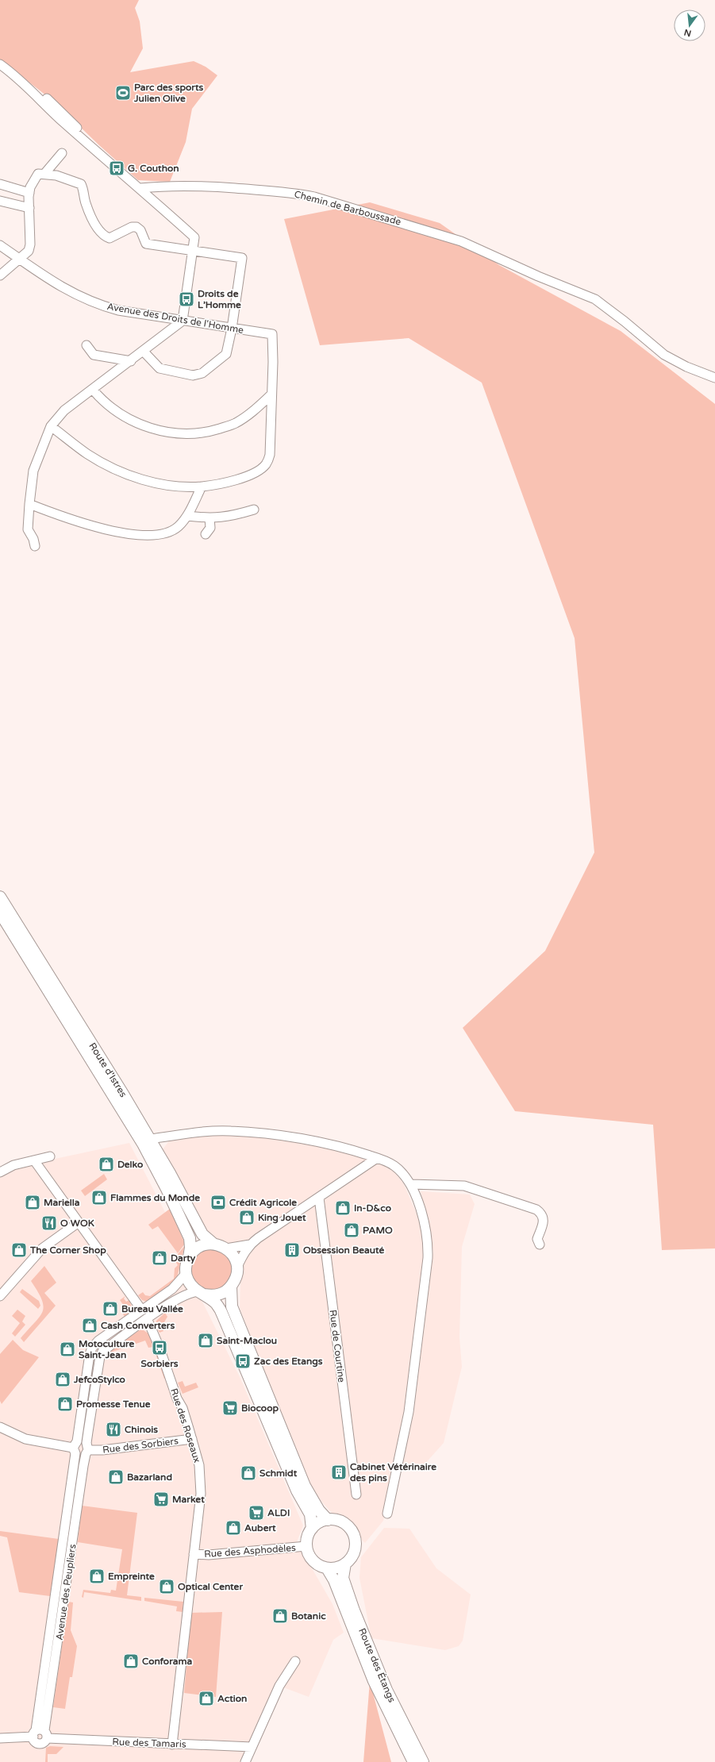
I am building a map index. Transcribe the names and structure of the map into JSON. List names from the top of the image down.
{
  "streets": {
    "main road": ["Route d'Istres", "Route des Étangs"],
    "street": [
      "Chemin de Barboussade",
      "Avenue des Droits de l'Homme",
      "Rue de Courtine",
      "Rue des Roseaux",
      "Rue des Sorbiers",
      "Rue des Asphodèles",
      "Avenue des Peupliers",
      "Rue des Tamaris"
    ]
  },
  "crossings": [
    ["Route d'Istres", "Avenue des Peupliers"],
    ["Rue des Roseaux", "Rue des Sorbiers"],
    ["Rue des Roseaux", "Rue des Asphodèles"],
    ["Rue des Roseaux", "Avenue des Peupliers"],
    ["Rue des Roseaux", "Rue des Tamaris"],
    ["Rue des Sorbiers", "Avenue des Peupliers"],
    ["Rue des Asphodèles", "Route des Étangs"],
    ["Avenue des Peupliers", "Rue des Tamaris"]
  ],
  "places": {
    "sports": ["Parc des sports Julien Olive"],
    "bus stop": [
      "G. Couthon",
      "Droits de L’Homme",
      "Sorbiers",
      "Zac des Etangs"
    ],
    "shop": [
      "Delko",
      "Flammes du Monde",
      "Mariella",
      "In-D&co",
      "King Jouet",
      "PAMO",
      "The Corner Shop",
      "Darty",
      "Bureau Vallée",
      "Cash Converters",
      "Saint-Maclou",
      "Motoculture Saint-Jean",
      "JefcoStylco",
      "Promesse Tenue",
      "Schmidt",
      "Bazarland",
      "Aubert",
      "Empreinte",
      "Optical Center",
      "Botanic",
      "Conforama",
      "Action"
    ],
    "bank": ["Crédit Agricole"],
    "restaurant": ["O WOK", "Chinois"],
    "building": ["Obsession Beauté", "Cabinet Vétérinaire des pins"],
    "supermarket": ["Biocoop", "Market", "ALDI"]
  },
  "north": "bottom"
}
